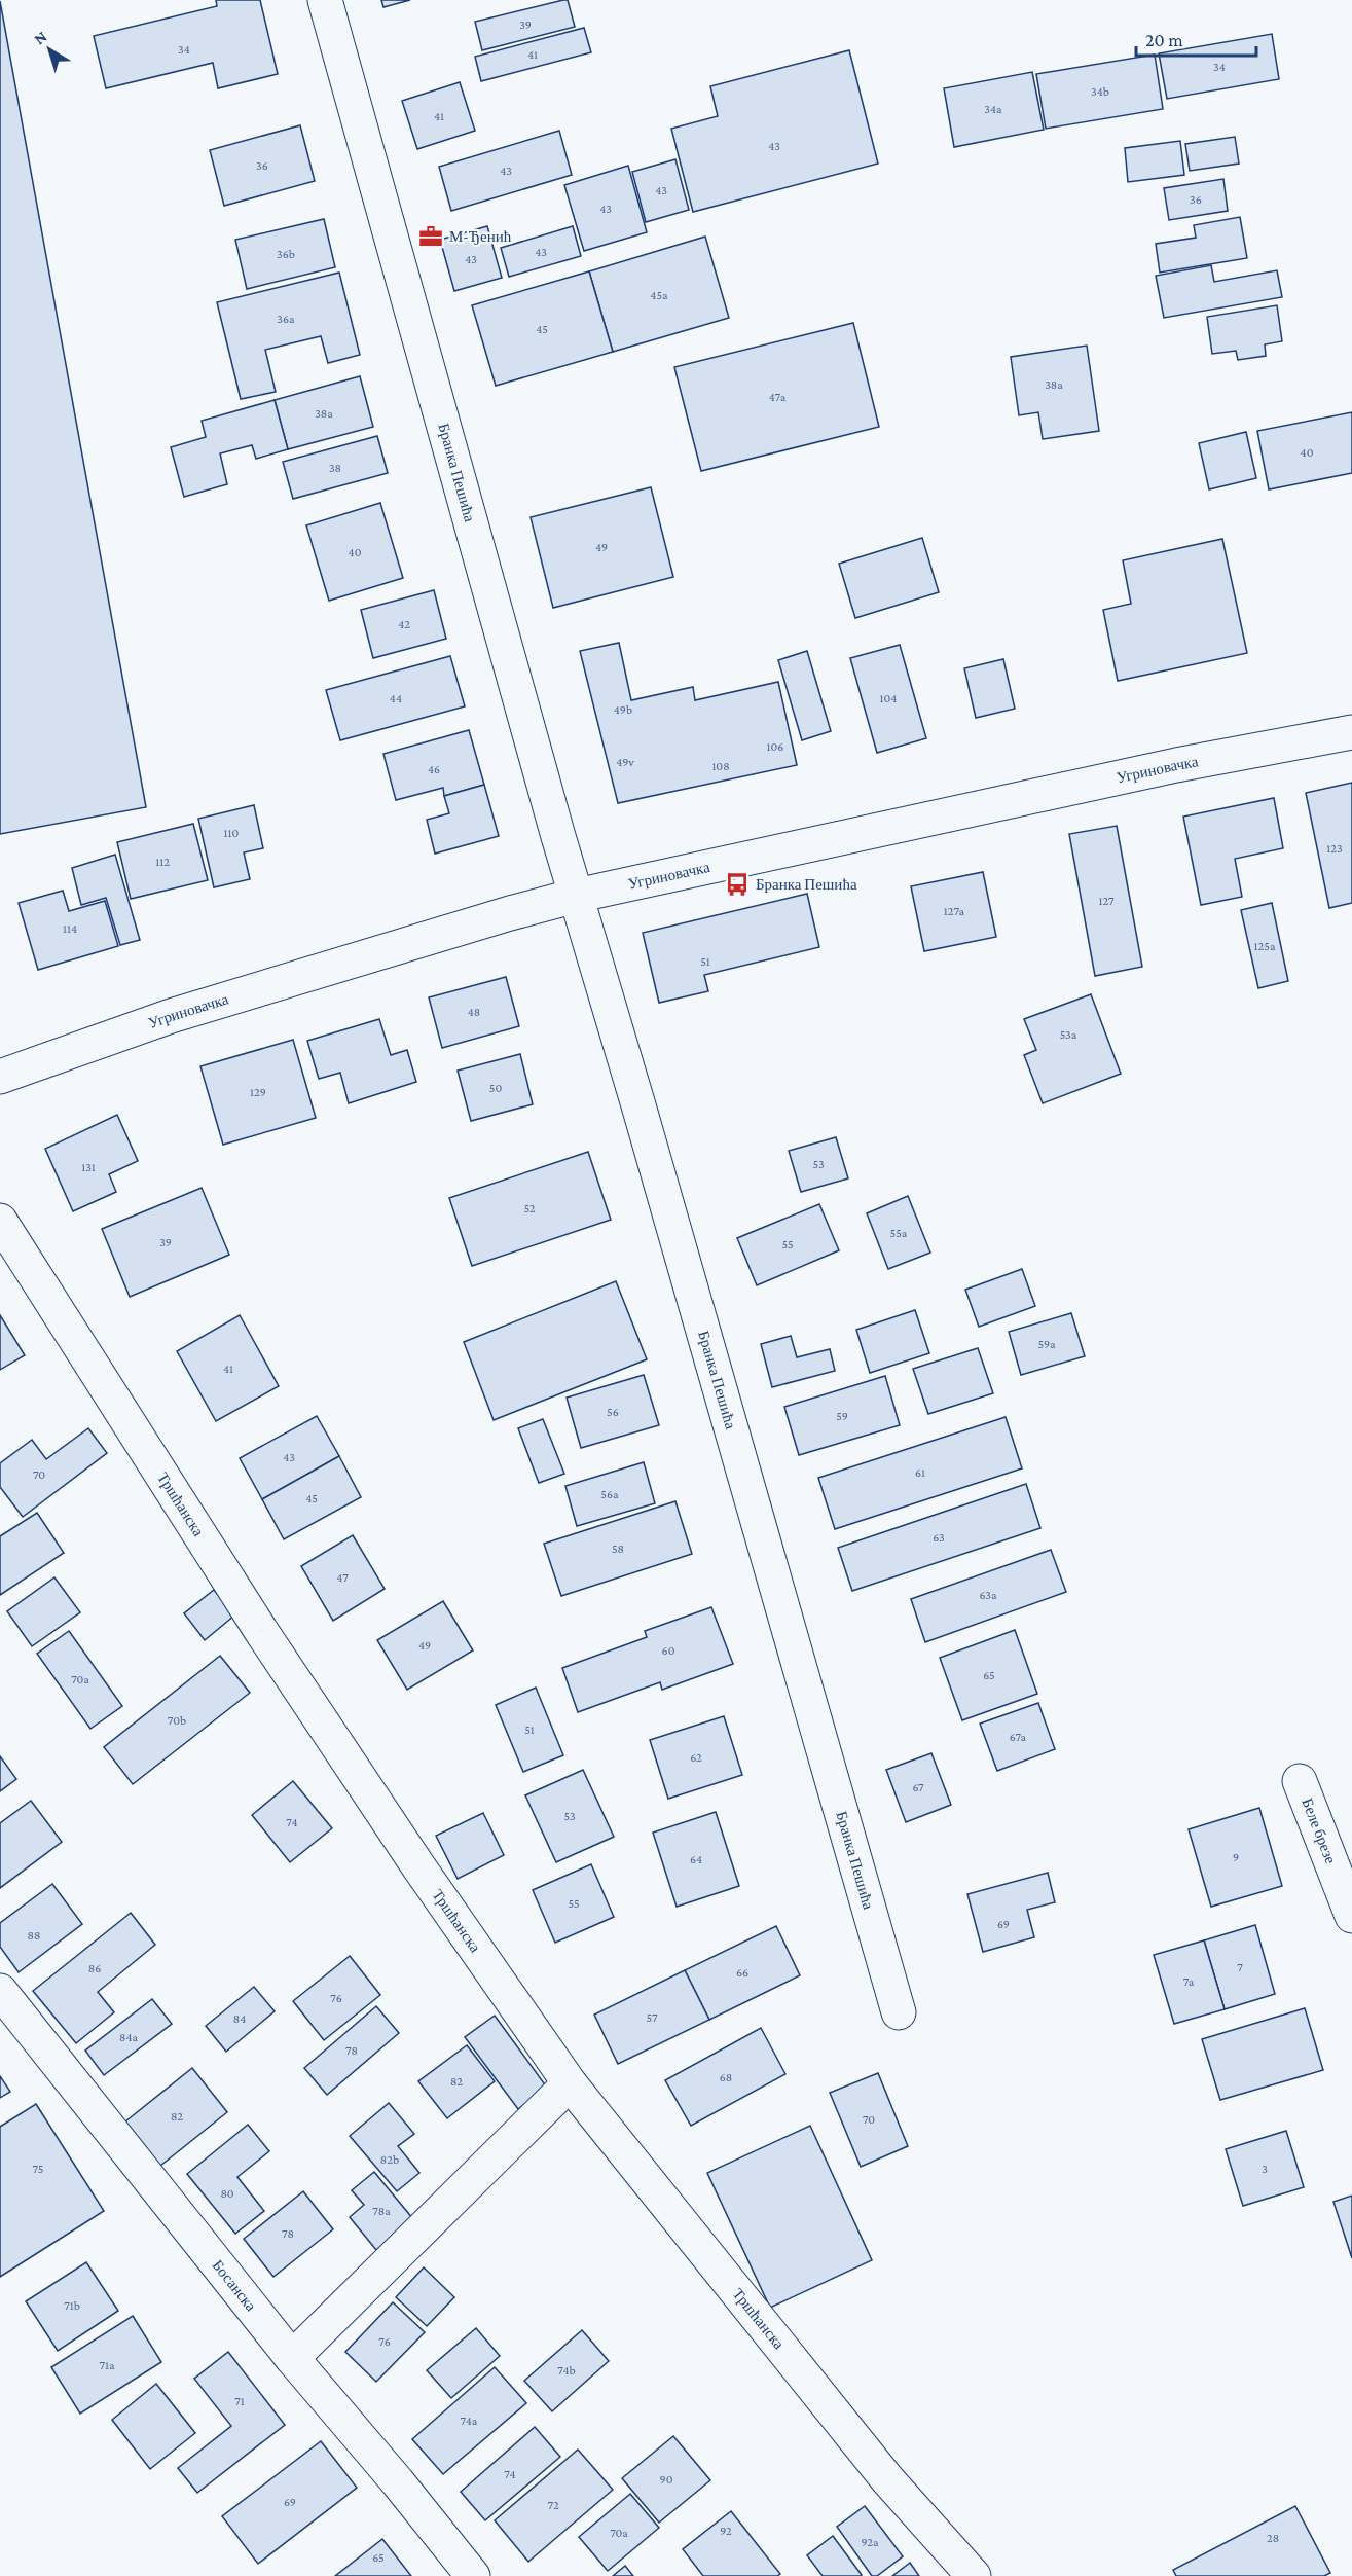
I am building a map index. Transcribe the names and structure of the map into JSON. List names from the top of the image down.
{
  "streets": {
    "street": [
      "Бранка Пешића",
      "Угриновачка",
      "Тршћанска",
      "Беле брезе",
      "Босанска"
    ]
  },
  "crossings": [
    ["Бранка Пешића", "Угриновачка"]
  ],
  "places": {
    "office": ["М-Ђенић"],
    "bus stop": ["Бранка Пешића"]
  },
  "house_numbers": [
    "39",
    "34",
    "41",
    "34",
    "34b",
    "34a",
    "41",
    "43",
    "36",
    "43",
    "43",
    "36",
    "43",
    "43",
    "36b",
    "43",
    "45a",
    "36a",
    "45",
    "38a",
    "47a",
    "38a",
    "40",
    "38",
    "49",
    "40",
    "42",
    "44",
    "104",
    "49b",
    "106",
    "49v",
    "108",
    "46",
    "110",
    "123",
    "112",
    "127",
    "127a",
    "114",
    "125a",
    "51",
    "48",
    "53a",
    "50",
    "129",
    "53",
    "131",
    "52",
    "55a",
    "39",
    "55",
    "59a",
    "41",
    "56",
    "59",
    "43",
    "61",
    "70",
    "56a",
    "45",
    "63",
    "58",
    "47",
    "63a",
    "49",
    "60",
    "65",
    "70a",
    "70b",
    "51",
    "67a",
    "62",
    "67",
    "53",
    "74",
    "9",
    "64",
    "55",
    "69",
    "88",
    "7",
    "86",
    "66",
    "7a",
    "76",
    "57",
    "84",
    "84a",
    "78",
    "68",
    "82",
    "82",
    "70",
    "82b",
    "75",
    "3",
    "80",
    "78a",
    "78",
    "71b",
    "76",
    "71a",
    "74b",
    "71",
    "74a",
    "74",
    "90",
    "69",
    "72",
    "92",
    "70a",
    "28",
    "92a",
    "65"
  ],
  "scale_bar": "20 m",
  "north": "top left"
}
